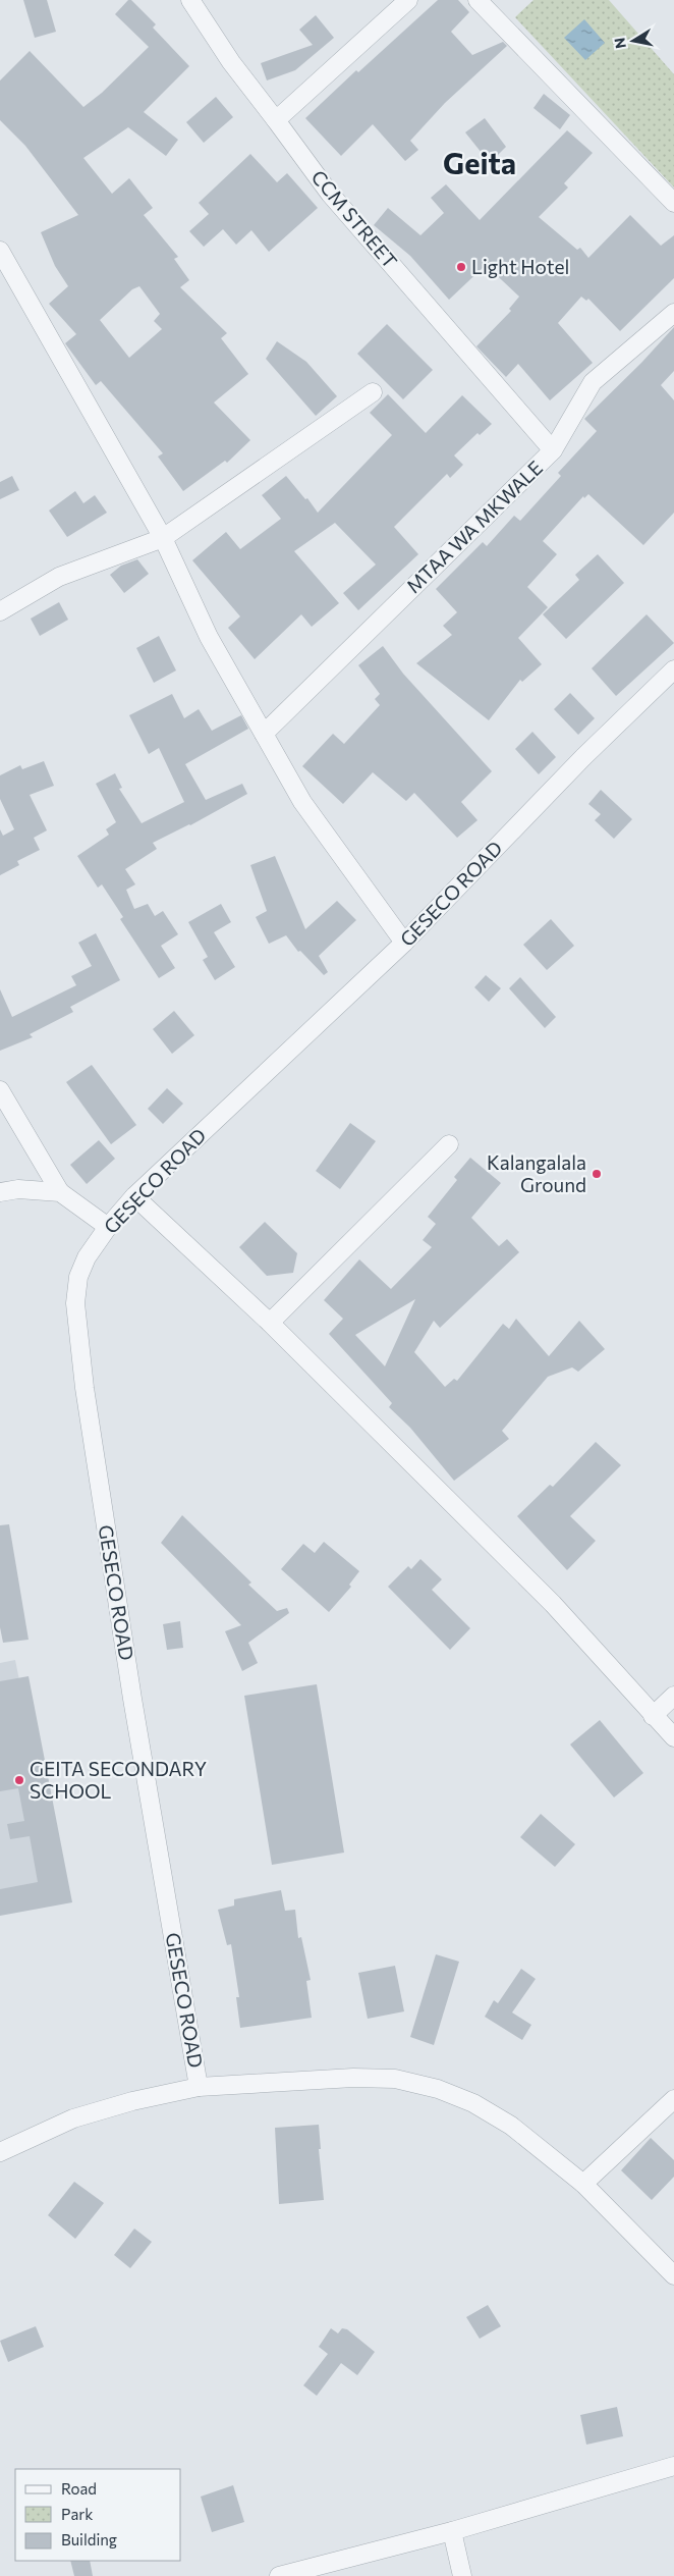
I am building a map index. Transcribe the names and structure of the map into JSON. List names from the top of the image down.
{
  "streets": {
    "street": ["CCM STREET", "MTAA WA MKWALE", "GESECO ROAD"]
  },
  "crossings": [
    ["CCM STREET", "MTAA WA MKWALE"]
  ],
  "districts": ["Geita"],
  "places": ["Light Hotel", "Kalangalala Ground", "GEITA SECONDARY SCHOOL"],
  "legend": ["Road", "Park", "Building"],
  "north": "left"
}
